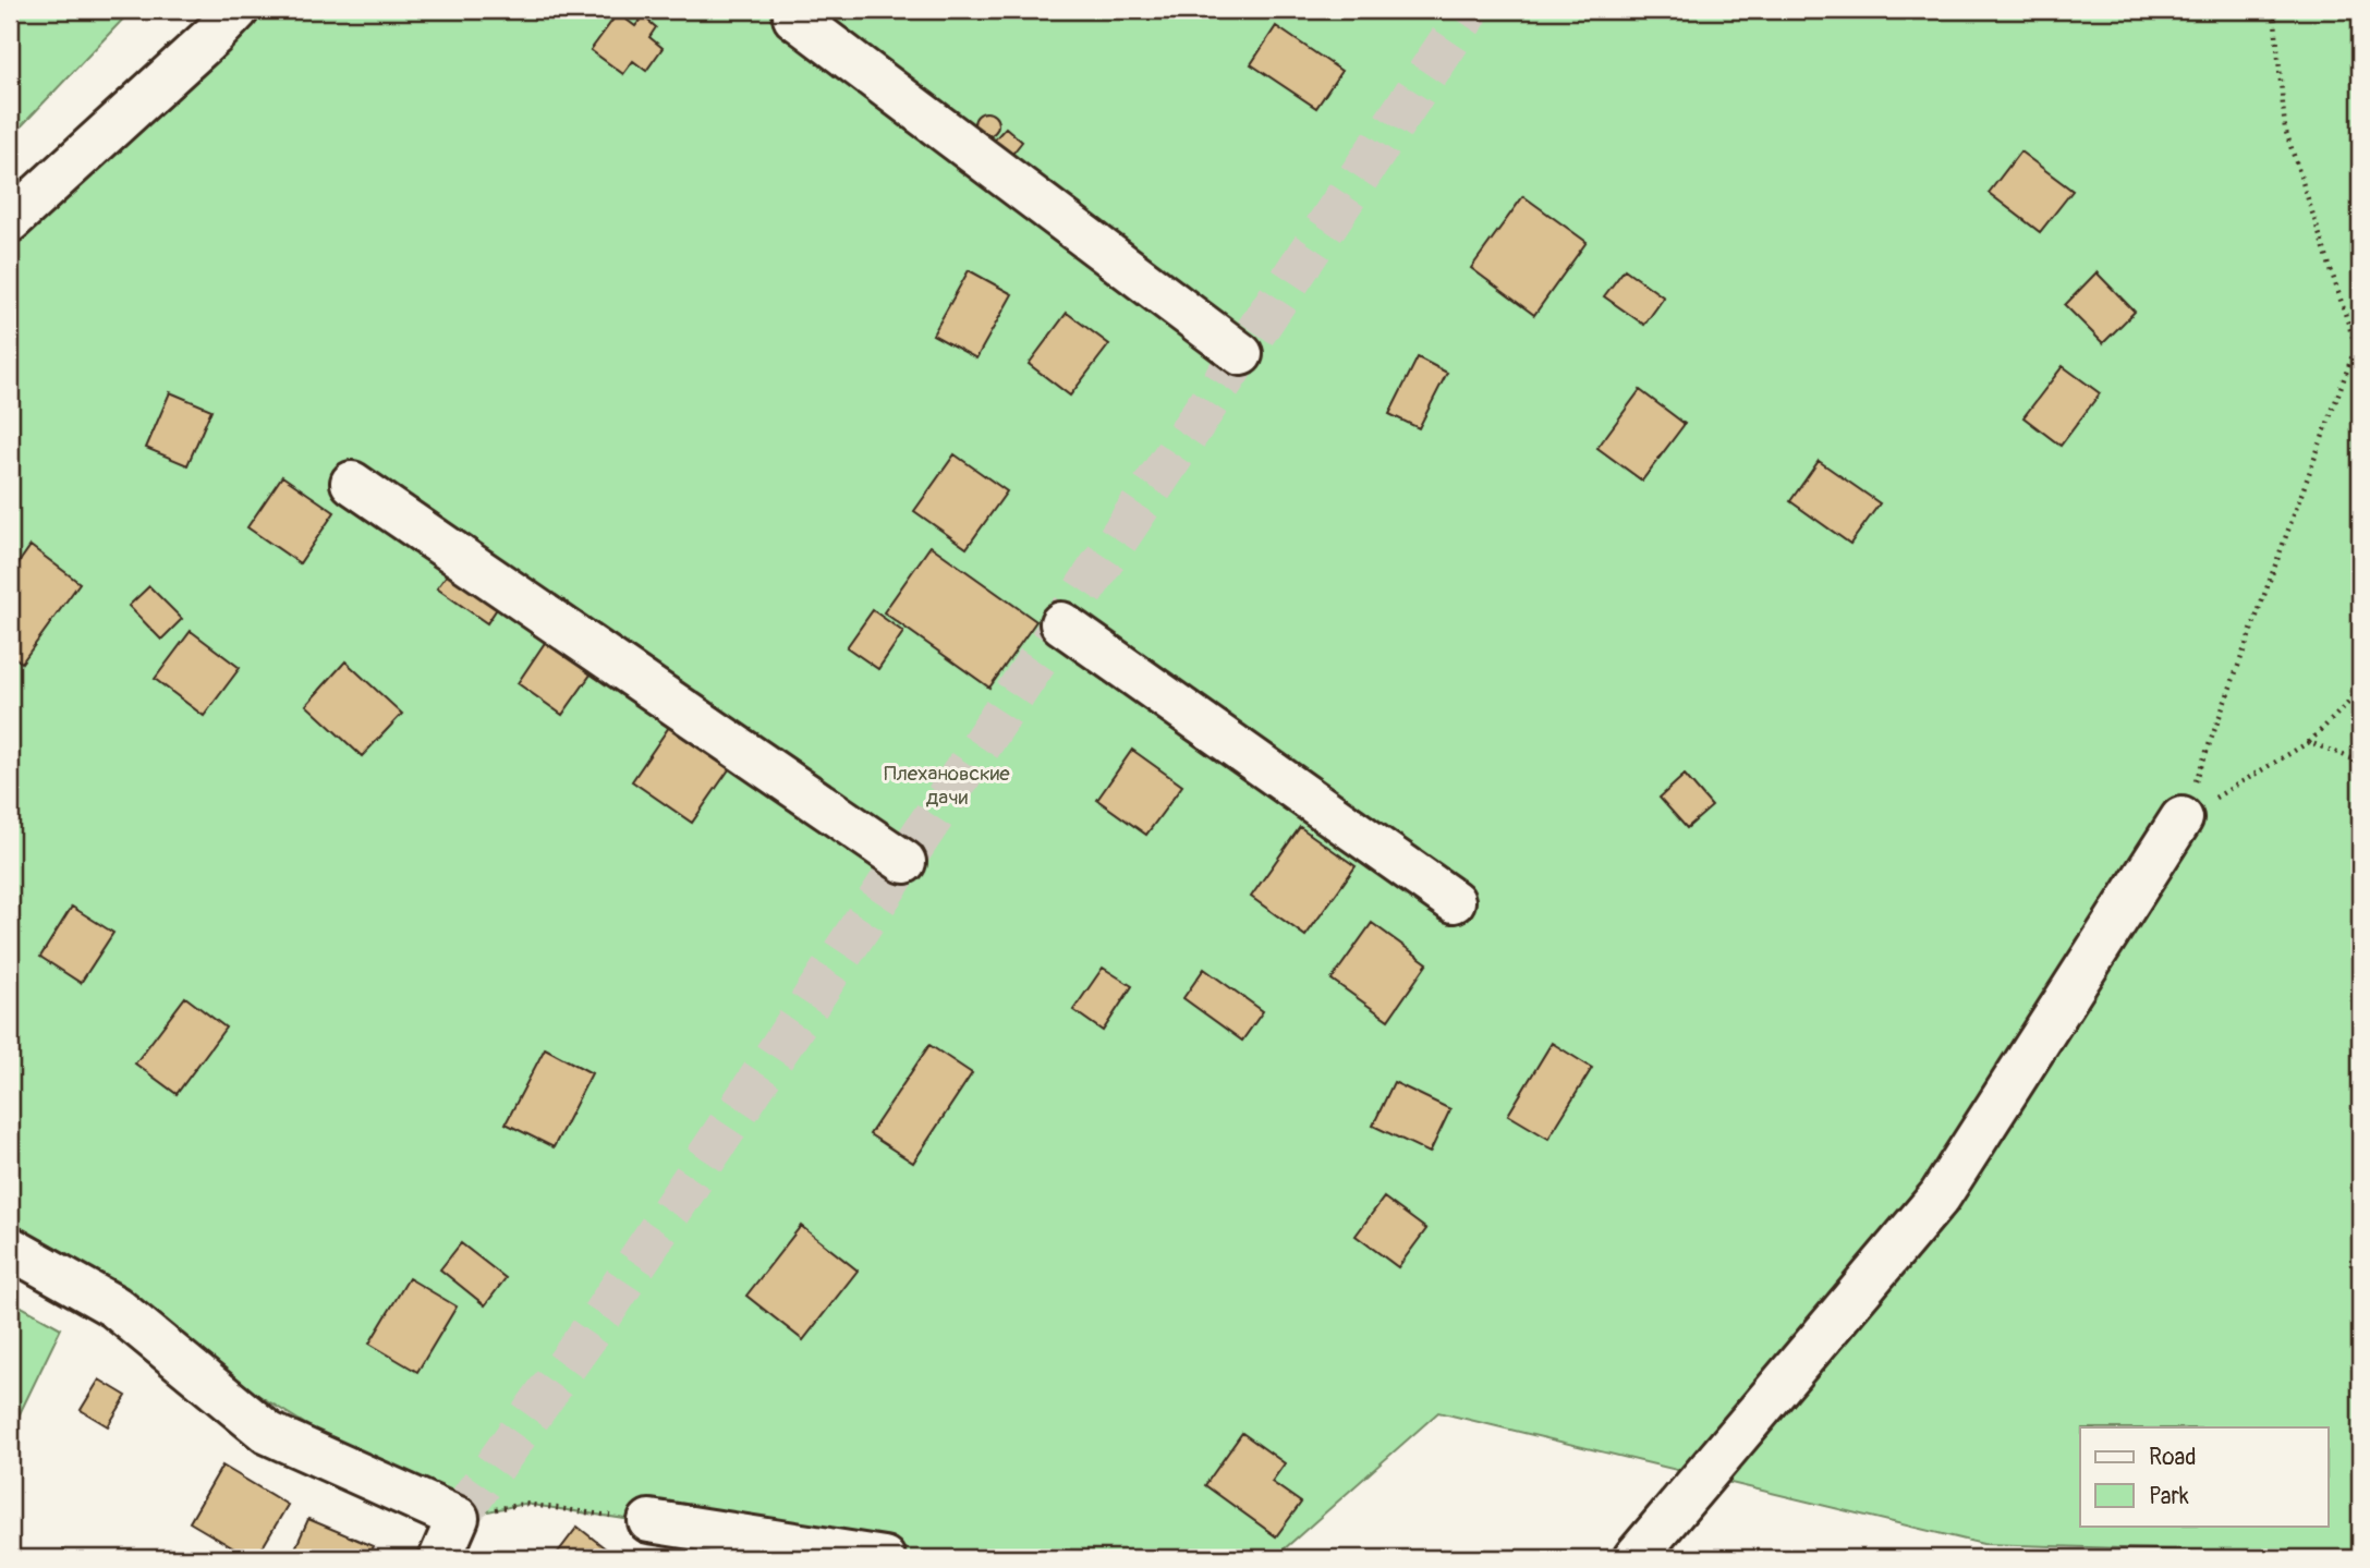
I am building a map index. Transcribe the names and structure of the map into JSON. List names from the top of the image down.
{
  "parks": ["Плехановские дачи"],
  "legend": ["Road", "Park"]
}
